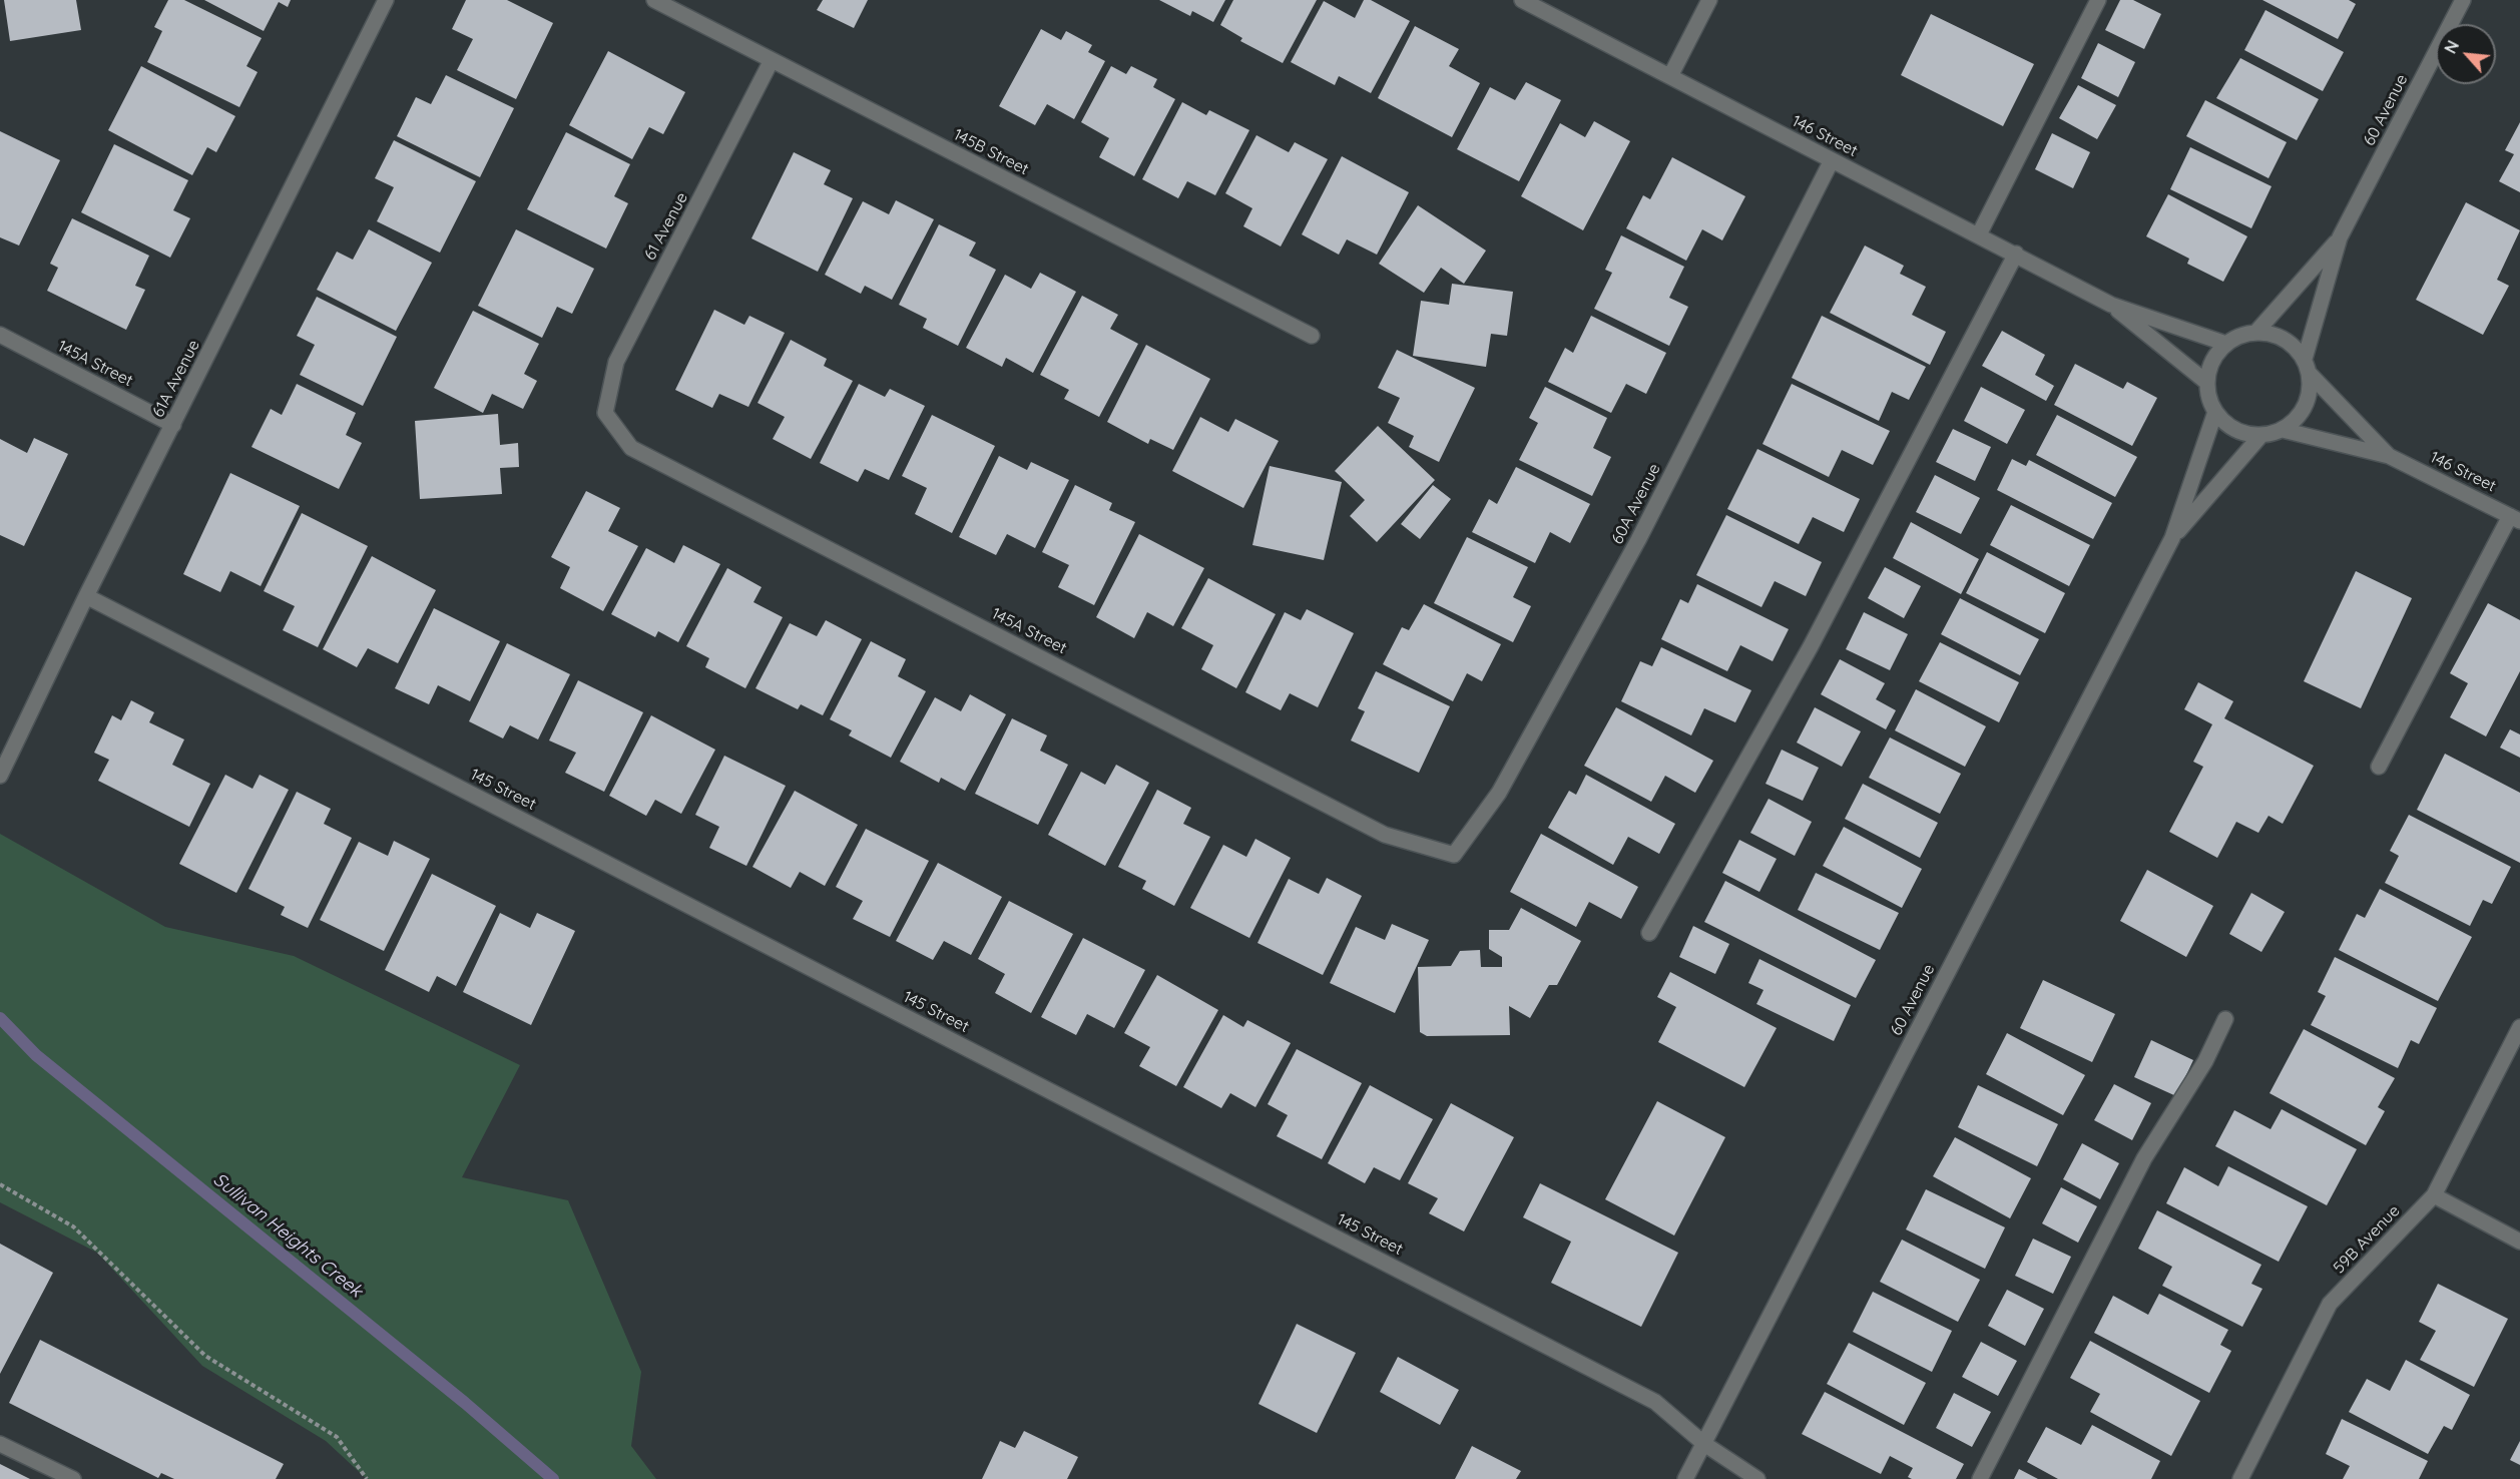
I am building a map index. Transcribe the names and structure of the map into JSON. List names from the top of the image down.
{
  "streets": {
    "street": [
      "60 Avenue",
      "146 Street",
      "145B Street",
      "61 Avenue",
      "145A Street",
      "61A Avenue",
      "60A Avenue",
      "145 Street",
      "59B Avenue"
    ]
  },
  "crossings": [
    ["60 Avenue", "146 Street"],
    ["60 Avenue", "145 Street"],
    ["146 Street", "60A Avenue"],
    ["145B Street", "61 Avenue"],
    ["61 Avenue", "145A Street"],
    ["145A Street", "61A Avenue"],
    ["145A Street", "60A Avenue"],
    ["61A Avenue", "145 Street"]
  ],
  "water": ["Sullivan Heights Creek"],
  "north": "top left"
}
